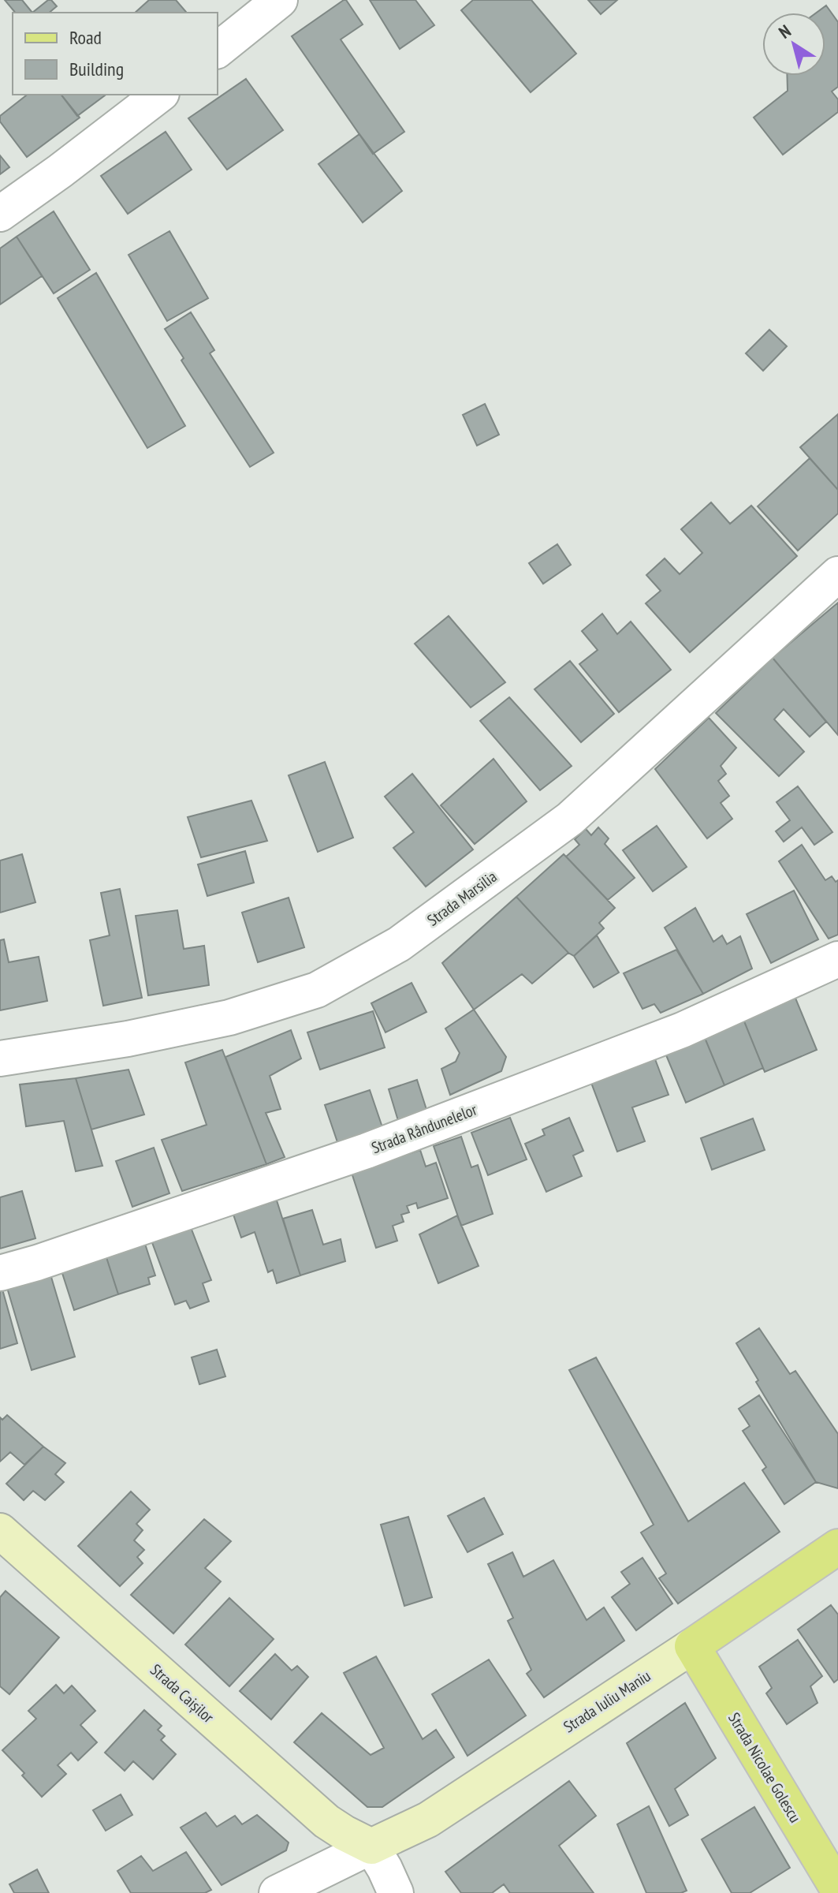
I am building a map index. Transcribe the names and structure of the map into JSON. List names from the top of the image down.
{
  "streets": {
    "main road": ["Strada Caișilor", "Strada Iuliu Maniu", "Strada Nicolae Golescu"],
    "street": ["Strada Marsilia", "Strada Rândunelelor"]
  },
  "crossings": [
    ["Strada Caișilor", "Strada Iuliu Maniu"],
    ["Strada Iuliu Maniu", "Strada Nicolae Golescu"]
  ],
  "legend": ["Road", "Building"],
  "north": "top left"
}
